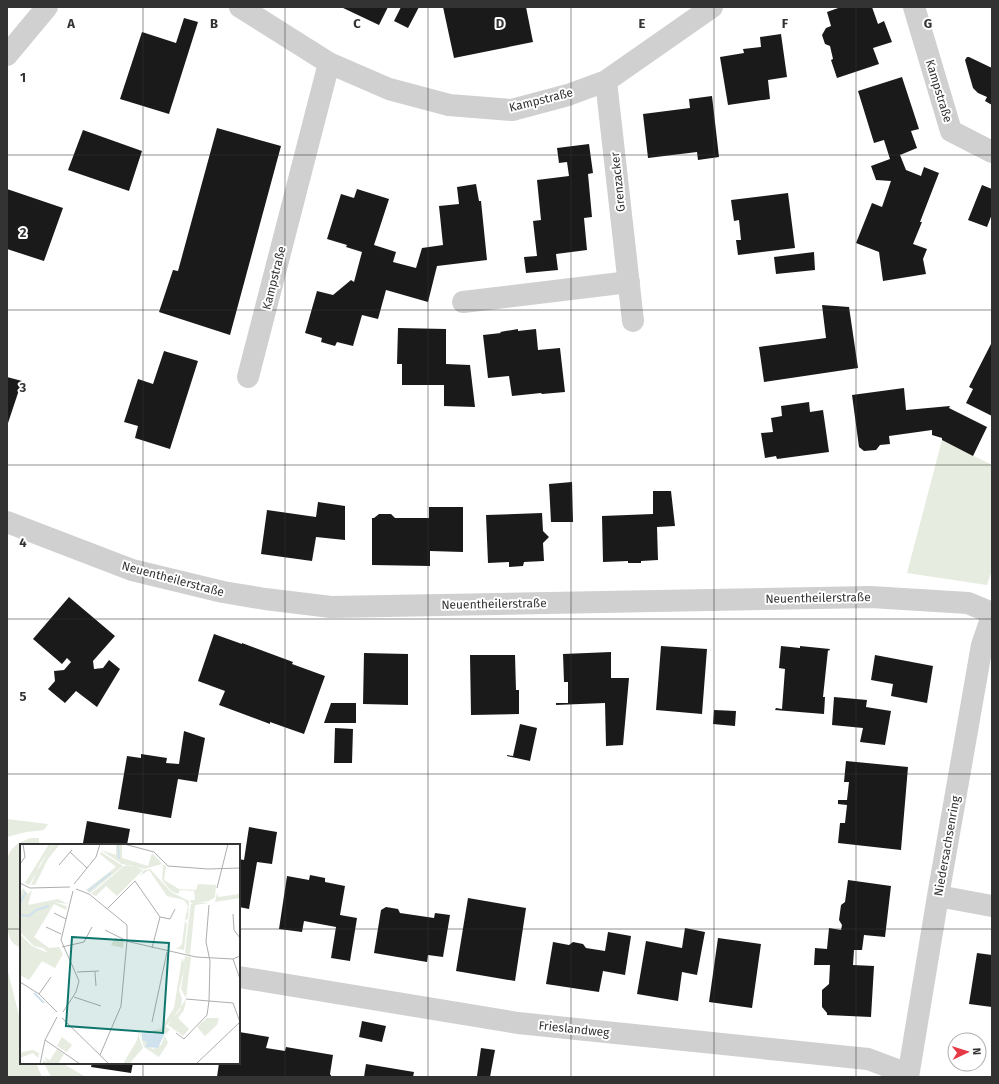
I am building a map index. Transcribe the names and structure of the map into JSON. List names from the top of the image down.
{
  "streets": {
    "street": [
      "Kampstraße",
      "Grenzacker",
      "Neuentheilerstraße",
      "Niedersachsenring",
      "Frieslandweg"
    ]
  },
  "crossings": [
    ["Kampstraße", "Grenzacker"],
    ["Niedersachsenring", "Frieslandweg"]
  ],
  "north": "right",
  "grid": {
    "columns": [
      "A",
      "B",
      "C",
      "D",
      "E",
      "F",
      "G"
    ],
    "rows": [
      "1",
      "2",
      "3",
      "4",
      "5"
    ]
  }
}
